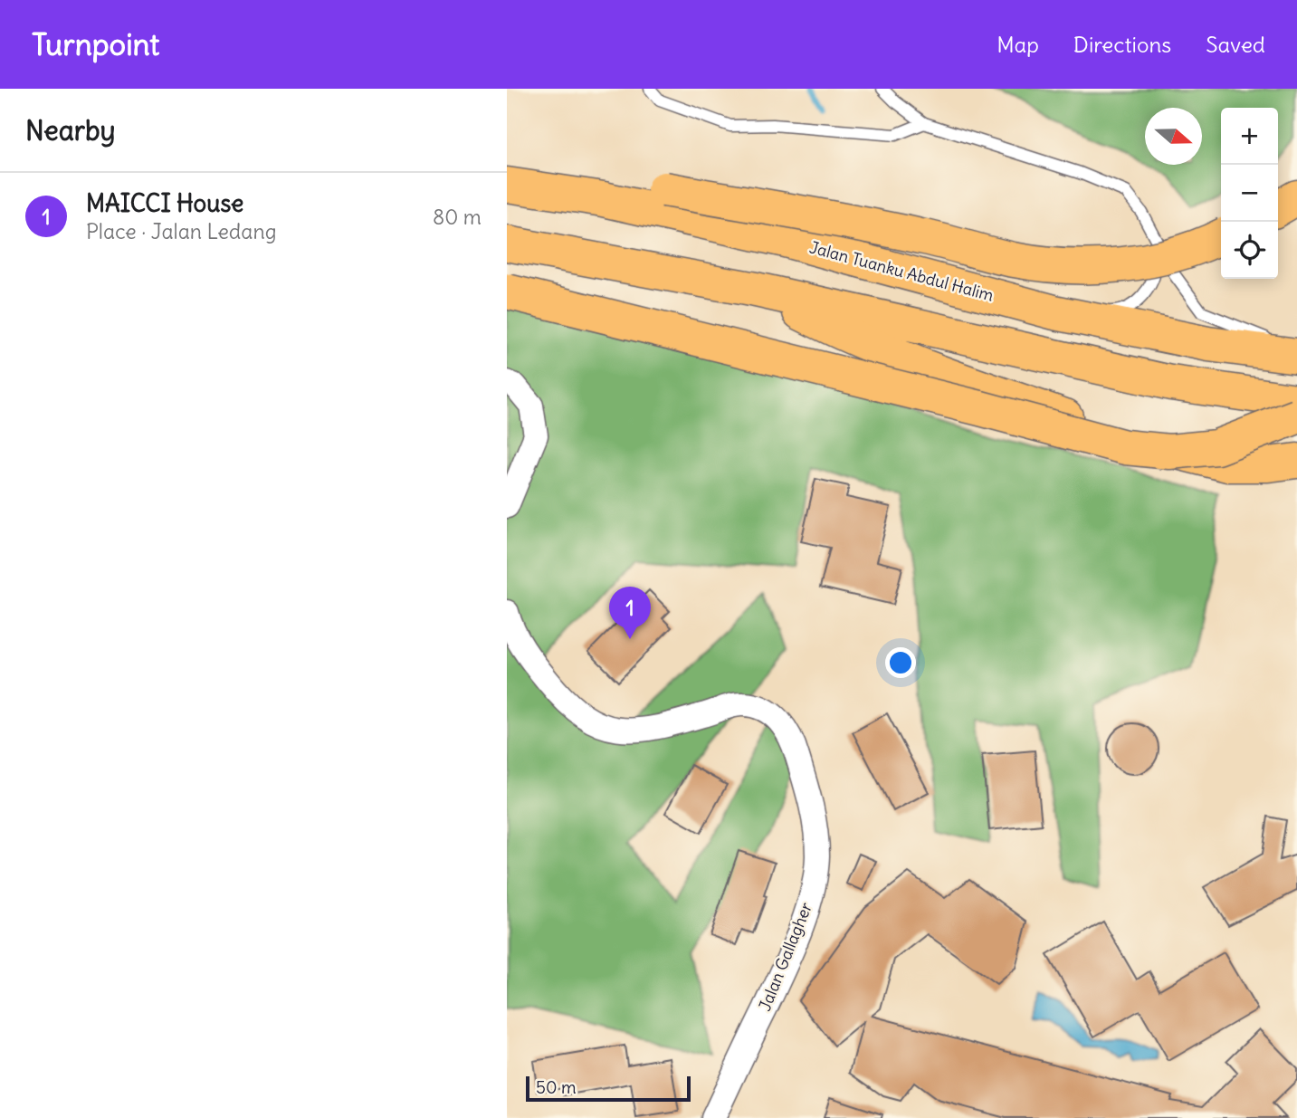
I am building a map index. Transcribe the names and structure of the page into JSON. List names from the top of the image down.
{
  "streets": {
    "main road": ["Jalan Tuanku Abdul Halim"],
    "street": ["Jalan Gallagher"]
  },
  "scale_bar": "50 m",
  "north": "right",
  "page": {
    "header": "Turnpoint",
    "nav": ["Map", "Directions", "Saved"],
    "heading": "Nearby",
    "map_buttons": ["+", "−"],
    "list": [
      {
        "mark": "1",
        "name": "MAICCI House",
        "note": "Place · Jalan Ledang",
        "value": "80 m"
      }
    ],
    "pins": "1",
    "scale": "50 m"
  }
}
